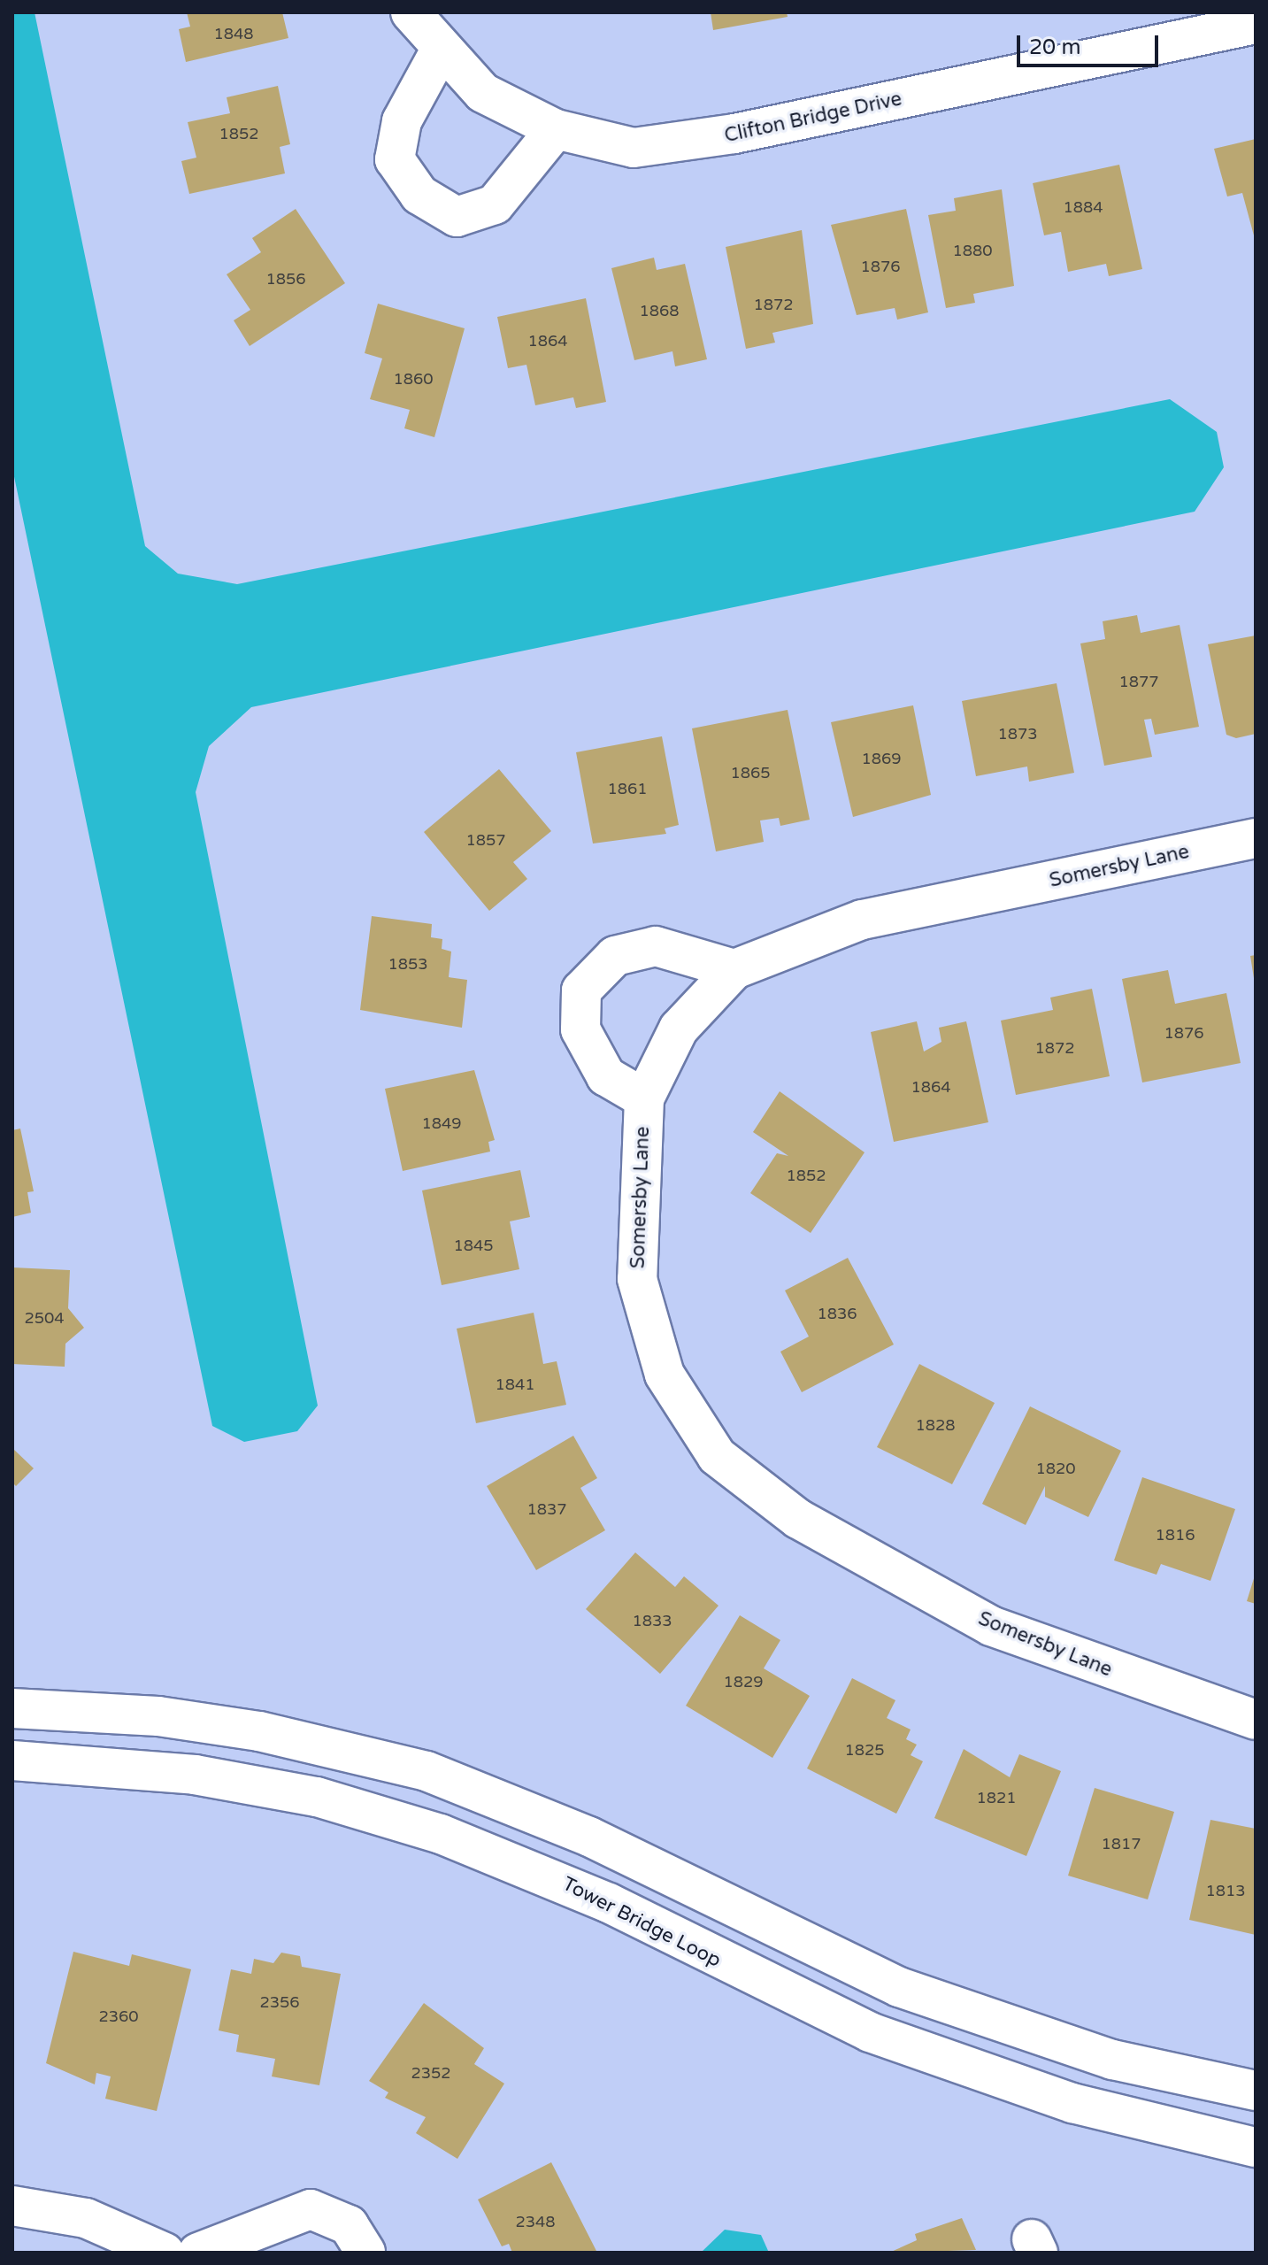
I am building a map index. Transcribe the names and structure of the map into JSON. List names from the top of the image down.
{
  "streets": {
    "street": ["Clifton Bridge Drive", "Somersby Lane", "Tower Bridge Loop"]
  },
  "house_numbers": [
    "1848",
    "1852",
    "1884",
    "1880",
    "1876",
    "1856",
    "1872",
    "1868",
    "1864",
    "1860",
    "1877",
    "1873",
    "1869",
    "1865",
    "1861",
    "1857",
    "1853",
    "1876",
    "1872",
    "1864",
    "1849",
    "1852",
    "1845",
    "1836",
    "2504",
    "1841",
    "1828",
    "1820",
    "1837",
    "1816",
    "1833",
    "1829",
    "1825",
    "1821",
    "1817",
    "1813",
    "2356",
    "2360",
    "2352",
    "2348"
  ],
  "scale_bar": "20 m"
}
